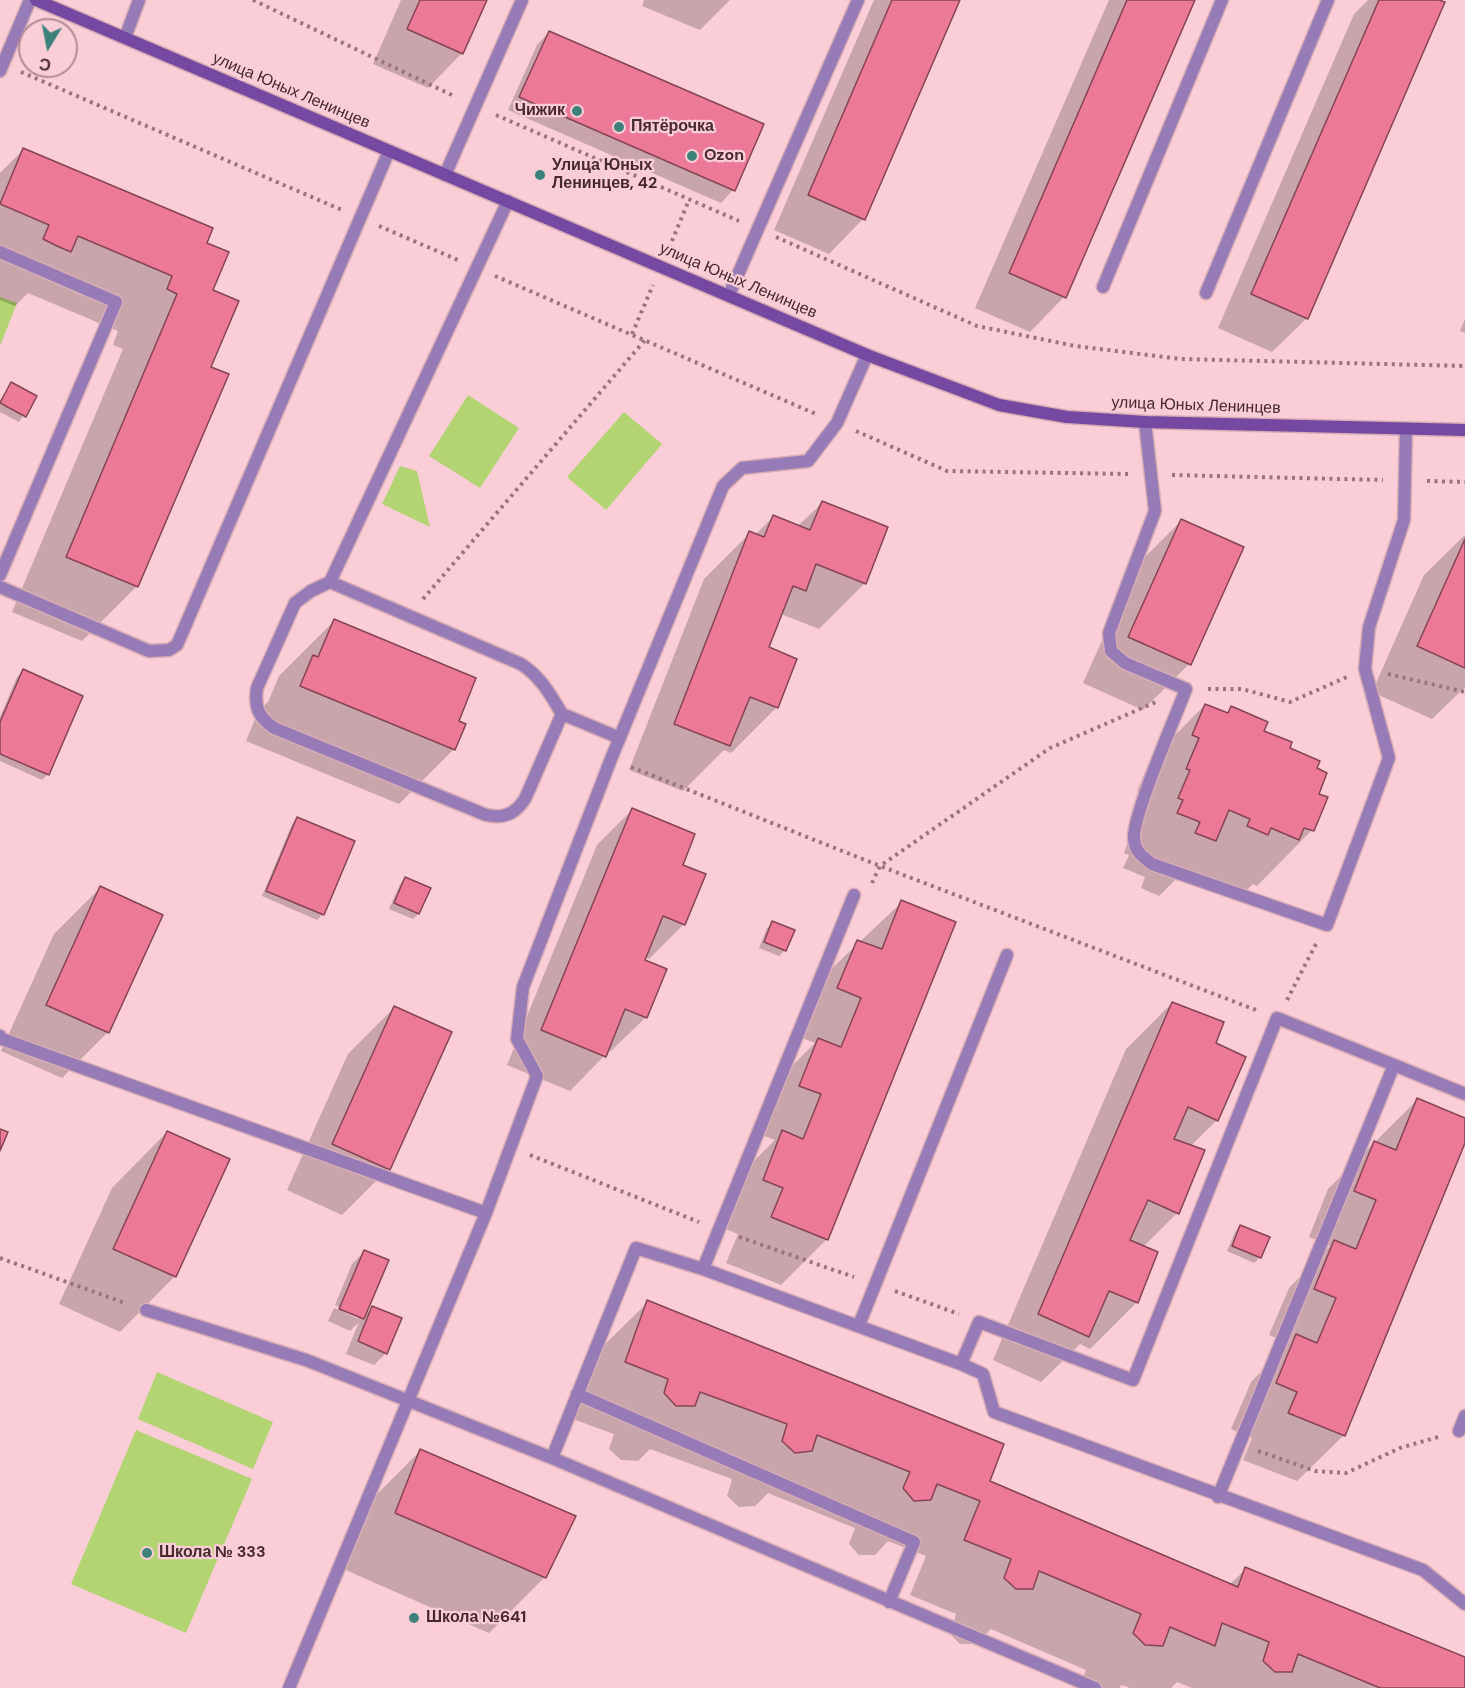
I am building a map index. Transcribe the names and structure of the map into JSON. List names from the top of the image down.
{
  "streets": {
    "main road": ["улица Юных Ленинцев"]
  },
  "places": [
    "Чижик",
    "Пятёрочка",
    "Ozon",
    "Улица Юных Ленинцев, 42",
    "Школа № 333",
    "Школа №641"
  ],
  "north": "bottom"
}
